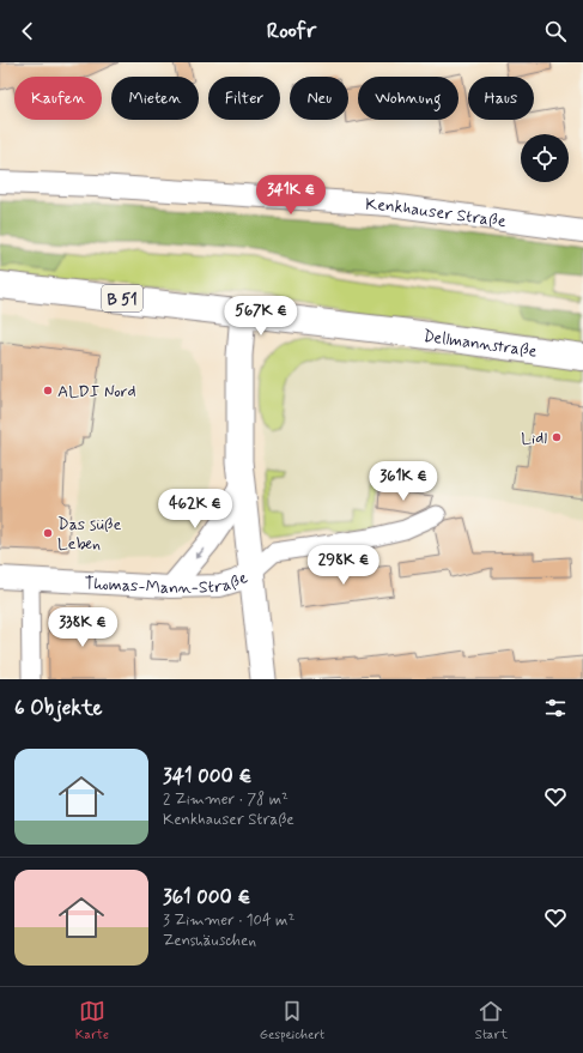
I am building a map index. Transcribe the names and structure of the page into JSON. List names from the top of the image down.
{
  "streets": {
    "main road": ["B 51", "Dellmannstraße", "Thomas-Mann-Straße"],
    "street": ["Kenkhauser Straße"]
  },
  "crossings": [
    ["B 51", "Dellmannstraße"]
  ],
  "places": ["ALDI Nord", "Lidl", "Das süße Leben"],
  "page": {
    "header": "Roofr",
    "chip": [
      "Kaufen",
      "Mieten",
      "Filter",
      "Neu",
      "Wohnung",
      "Haus"
    ],
    "price": [
      "341K €",
      "567K €",
      "361K €",
      "462K €",
      "298K €",
      "338K €"
    ],
    "heading": "6 Objekte",
    "list": [
      {
        "name": "341 000 €",
        "note": "2 Zimmer · 78 m² · Kenkhauser Straße"
      },
      {
        "name": "361 000 €",
        "note": "3 Zimmer · 104 m² · Zenshäuschen"
      }
    ],
    "tabs": ["Karte", "Gespeichert", "Start"]
  }
}
